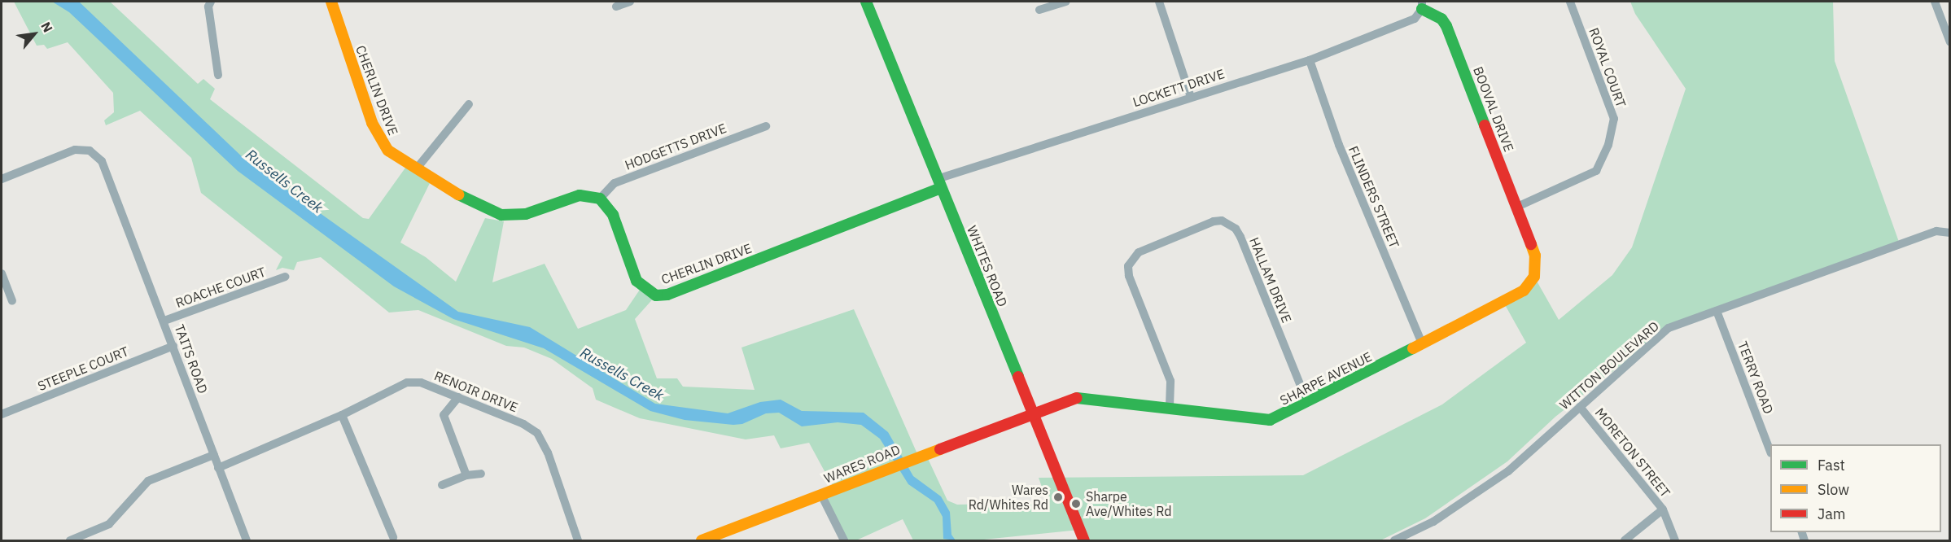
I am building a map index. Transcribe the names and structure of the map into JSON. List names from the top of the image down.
{
  "streets": {
    "street": [
      "ROYAL COURT",
      "LOCKETT DRIVE",
      "CHERLIN DRIVE",
      "BOOVAL DRIVE",
      "HODGETTS DRIVE",
      "FLINDERS STREET",
      "WHITES ROAD",
      "HALLAM DRIVE",
      "ROACHE COURT",
      "TAITS ROAD",
      "WITTON BOULEVARD",
      "STEEPLE COURT",
      "TERRY ROAD",
      "SHARPE AVENUE",
      "RENOIR DRIVE",
      "MORETON STREET",
      "WARES ROAD"
    ]
  },
  "crossings": [
    ["ROYAL COURT", "BOOVAL DRIVE"],
    ["LOCKETT DRIVE", "CHERLIN DRIVE"],
    ["LOCKETT DRIVE", "BOOVAL DRIVE"],
    ["LOCKETT DRIVE", "FLINDERS STREET"],
    ["LOCKETT DRIVE", "WHITES ROAD"],
    ["CHERLIN DRIVE", "HODGETTS DRIVE"],
    ["CHERLIN DRIVE", "WHITES ROAD"],
    ["BOOVAL DRIVE", "SHARPE AVENUE"],
    ["FLINDERS STREET", "SHARPE AVENUE"],
    ["WHITES ROAD", "SHARPE AVENUE"],
    ["WHITES ROAD", "WARES ROAD"],
    ["HALLAM DRIVE", "SHARPE AVENUE"],
    ["ROACHE COURT", "TAITS ROAD"],
    ["TAITS ROAD", "STEEPLE COURT"],
    ["TAITS ROAD", "RENOIR DRIVE"],
    ["WITTON BOULEVARD", "TERRY ROAD"],
    ["WITTON BOULEVARD", "MORETON STREET"],
    ["SHARPE AVENUE", "WARES ROAD"]
  ],
  "water": ["Russells Creek"],
  "places": ["Wares Rd/Whites Rd", "Sharpe Ave/Whites Rd"],
  "legend": ["Fast", "Slow", "Jam"],
  "north": "top right"
}
